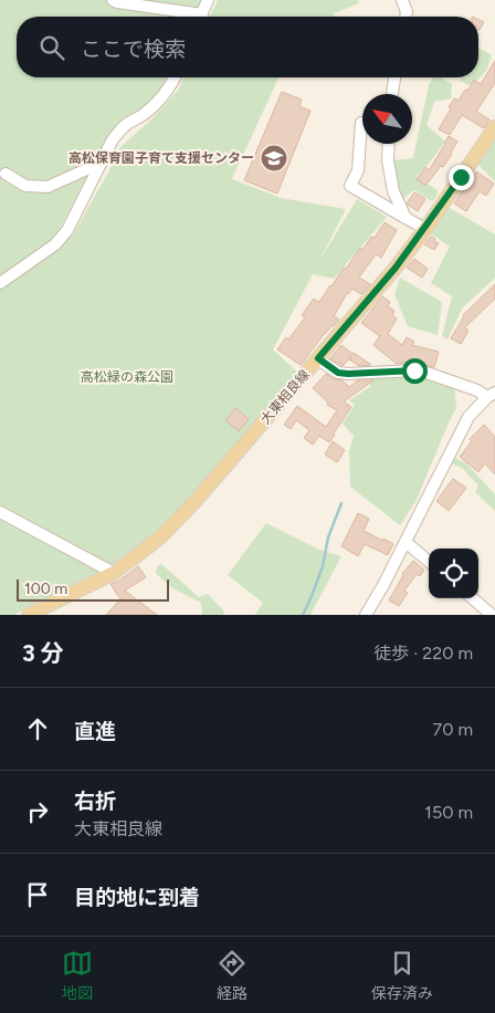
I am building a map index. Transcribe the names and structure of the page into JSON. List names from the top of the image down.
{
  "streets": {
    "main road": ["大東相良線"]
  },
  "parks": ["高松緑の森公園"],
  "places": {
    "school or university": ["高松保育園子育て支援センター"]
  },
  "scale_bar": "100 m",
  "north": "top left",
  "page": {
    "search": "ここで検索",
    "scale": "100 m",
    "heading": ["3 分", "徒歩 · 220 m"],
    "list": [
      ["直進", "70 m"],
      ["右折", "大東相良線", "150 m"],
      "目的地に到着"
    ],
    "nav": ["地図", "経路", "保存済み"]
  }
}
